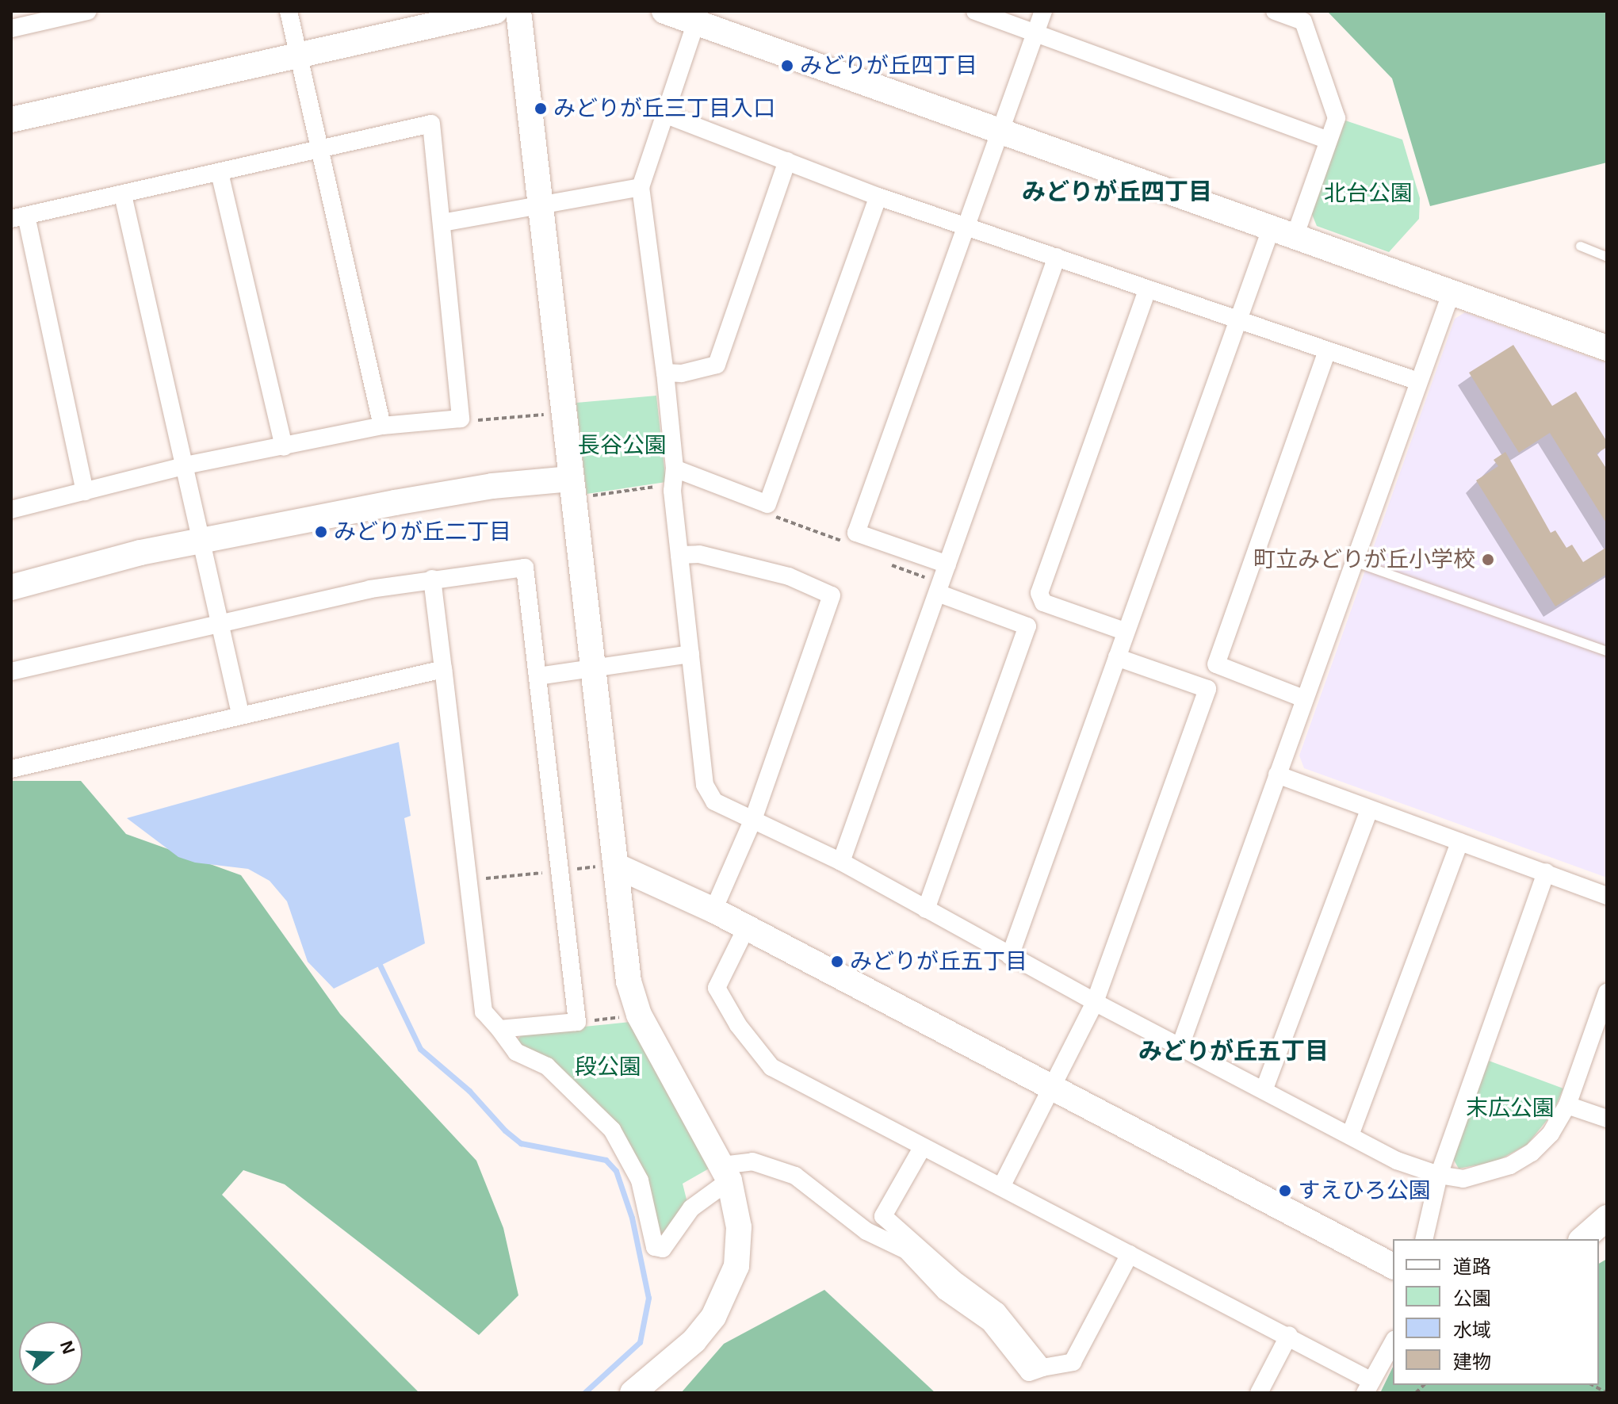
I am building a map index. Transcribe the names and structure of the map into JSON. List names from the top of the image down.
{
  "districts": ["みどりが丘四丁目", "みどりが丘五丁目"],
  "parks": [
    "北台公園",
    "長谷公園",
    "段公園",
    "末広公園"
  ],
  "places": [
    "みどりが丘四丁目",
    "みどりが丘三丁目入口",
    "みどりが丘二丁目",
    "町立みどりが丘小学校",
    "みどりが丘五丁目",
    "すえひろ公園"
  ],
  "legend": [
    "道路",
    "公園",
    "水域",
    "建物"
  ],
  "north": "right"
}
